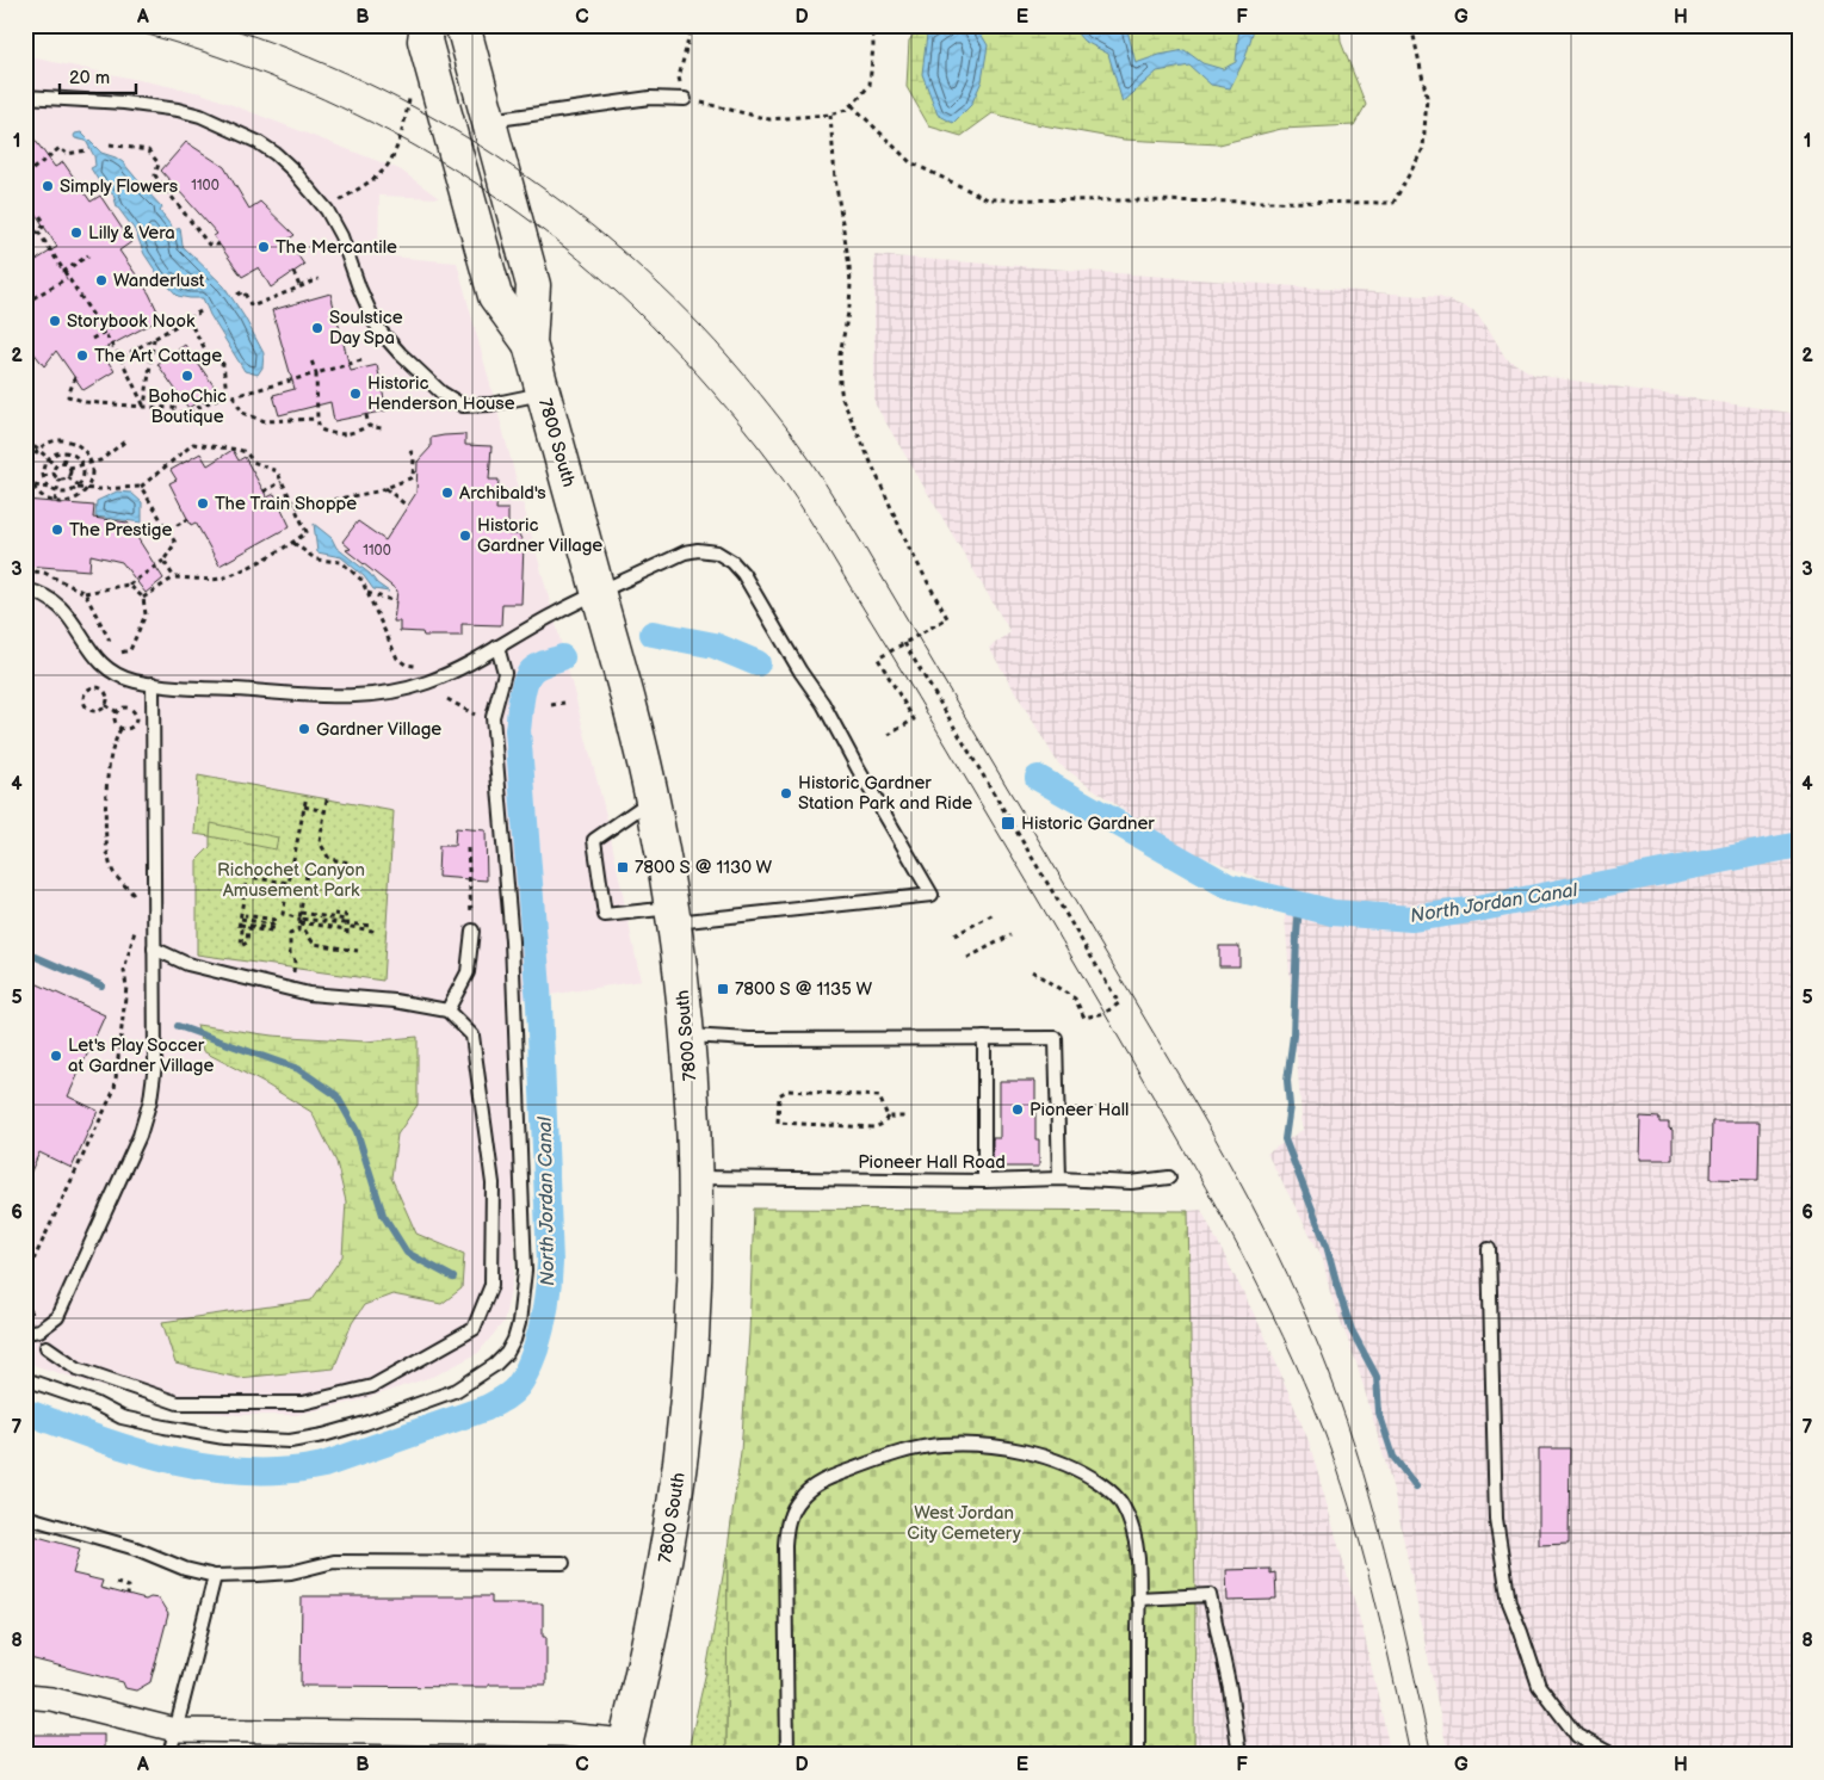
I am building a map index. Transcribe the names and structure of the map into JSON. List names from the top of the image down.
{
  "streets": {
    "main road": ["7800 South"],
    "lane": ["Pioneer Hall Road"]
  },
  "crossings": [
    ["7800 South", "Pioneer Hall Road"]
  ],
  "water": ["North Jordan Canal"],
  "parks": ["Richochet Canyon Amusement Park", "West Jordan City Cemetery"],
  "places": {
    "other": [
      "Simply Flowers",
      "Lilly & Vera",
      "The Mercantile",
      "Wanderlust",
      "Storybook Nook",
      "Soulstice Day Spa",
      "The Art Cottage",
      "BohoChic Boutique",
      "Historic Henderson House",
      "Archibald's",
      "The Train Shoppe",
      "The Prestige",
      "Historic Gardner Village",
      "Gardner Village",
      "Historic Gardner Station Park and Ride",
      "Let's Play Soccer at Gardner Village",
      "Pioneer Hall"
    ],
    "transit": ["Historic Gardner", "7800 S @ 1130 W", "7800 S @ 1135 W"]
  },
  "house_numbers": ["1100", "1100"],
  "scale_bar": "20 m",
  "grid": {
    "columns": [
      "A",
      "B",
      "C",
      "D",
      "E",
      "F",
      "G",
      "H"
    ],
    "rows": [
      "1",
      "2",
      "3",
      "4",
      "5",
      "6",
      "7",
      "8"
    ]
  }
}
